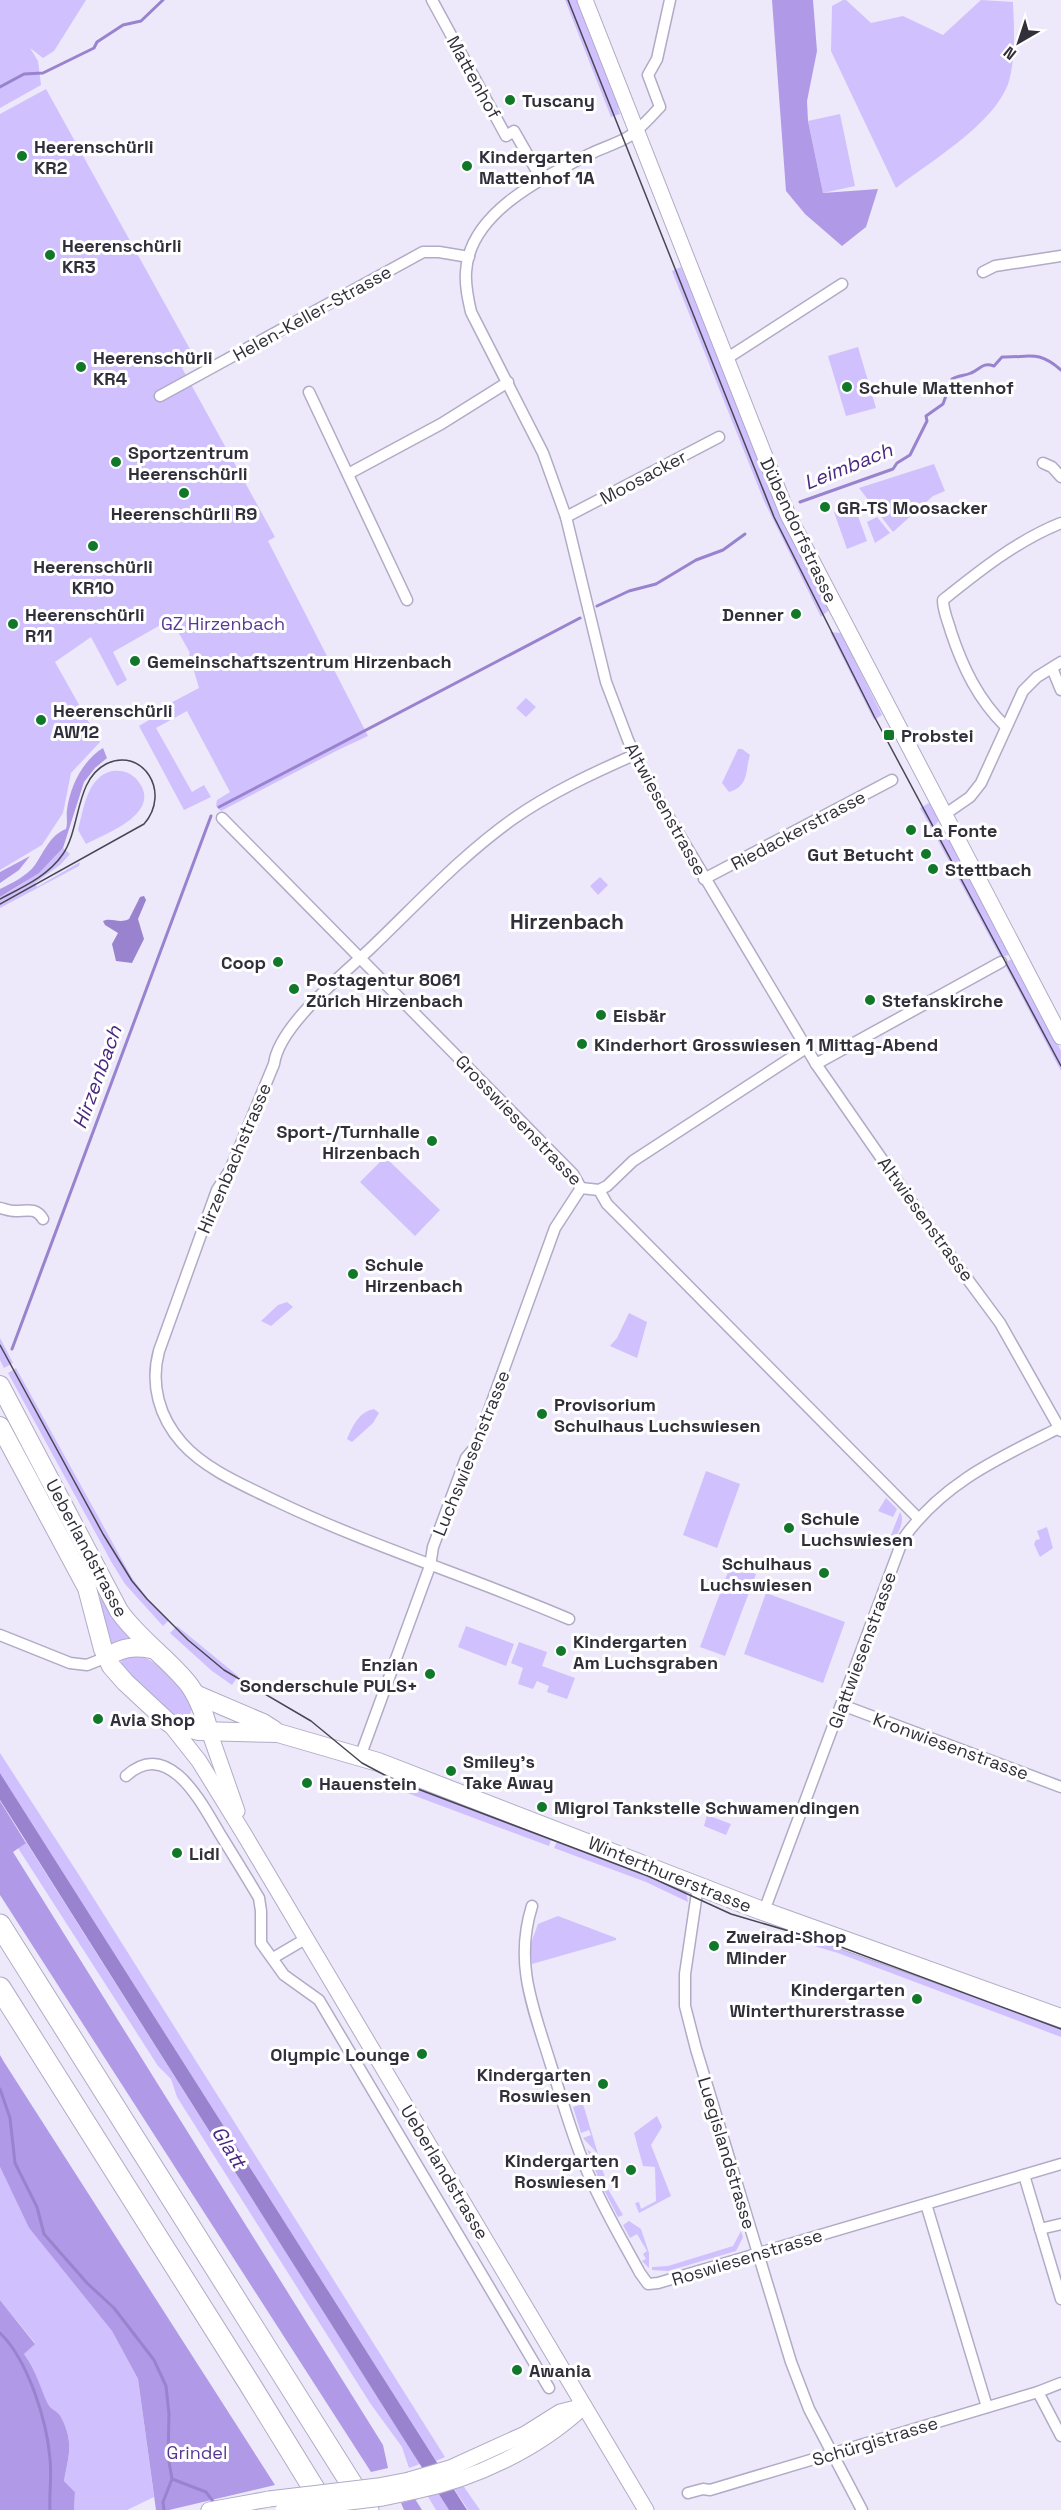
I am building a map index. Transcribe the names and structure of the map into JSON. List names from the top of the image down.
{
  "streets": {
    "main road": ["Dübendorfstrasse", "Ueberlandstrasse", "Winterthurerstrasse"],
    "street": [
      "Mattenhof",
      "Helen-Keller-Strasse",
      "Moosacker",
      "Altwiesenstrasse",
      "Riedackerstrasse",
      "Grosswiesenstrasse",
      "Hirzenbachstrasse",
      "Luchswiesenstrasse",
      "Glattwiesenstrasse",
      "Kronwiesenstrasse",
      "Luegislandstrasse",
      "Roswiesenstrasse",
      "Schürgistrasse"
    ]
  },
  "crossings": [
    ["Helen-Keller-Strasse", "Altwiesenstrasse"],
    ["Moosacker", "Altwiesenstrasse"],
    ["Dübendorfstrasse", "Altwiesenstrasse"],
    ["Altwiesenstrasse", "Riedackerstrasse"],
    ["Altwiesenstrasse", "Hirzenbachstrasse"],
    ["Altwiesenstrasse", "Glattwiesenstrasse"],
    ["Grosswiesenstrasse", "Hirzenbachstrasse"],
    ["Grosswiesenstrasse", "Luchswiesenstrasse"],
    ["Hirzenbachstrasse", "Luchswiesenstrasse"],
    ["Luchswiesenstrasse", "Winterthurerstrasse"],
    ["Ueberlandstrasse", "Winterthurerstrasse"],
    ["Glattwiesenstrasse", "Kronwiesenstrasse"],
    ["Glattwiesenstrasse", "Winterthurerstrasse"],
    ["Winterthurerstrasse", "Luegislandstrasse"],
    ["Luegislandstrasse", "Roswiesenstrasse"],
    ["Luegislandstrasse", "Schürgistrasse"]
  ],
  "districts": ["Hirzenbach"],
  "water": ["Leimbach", "Hirzenbach", "Glatt"],
  "parks": ["GZ Hirzenbach", "Grindel"],
  "places": {
    "other": [
      "Tuscany",
      "Heerenschürli KR2",
      "Kindergarten Mattenhof 1A",
      "Heerenschürli KR3",
      "Heerenschürli KR4",
      "Schule Mattenhof",
      "Sportzentrum Heerenschürli",
      "Heerenschürli R9",
      "GR-TS Moosacker",
      "Heerenschürli KR10",
      "Denner",
      "Heerenschürli R11",
      "Gemeinschaftszentrum Hirzenbach",
      "Heerenschürli AW12",
      "La Fonte",
      "Gut Betucht",
      "Stettbach",
      "Coop",
      "Postagentur 8061 Zürich Hirzenbach",
      "Stefanskirche",
      "Eisbär",
      "Kinderhort Grosswiesen 1 Mittag-Abend",
      "Sport-/Turnhalle Hirzenbach",
      "Schule Hirzenbach",
      "Provisorium Schulhaus Luchswiesen",
      "Schule Luchswiesen",
      "Schulhaus Luchswiesen",
      "Kindergarten Am Luchsgraben",
      "Enzian Sonderschule PULS+",
      "Avia Shop",
      "Smiley's Take Away",
      "Hauenstein",
      "Migrol Tankstelle Schwamendingen",
      "Lidl",
      "Zweirad-Shop Minder",
      "Kindergarten Winterthurerstrasse",
      "Olympic Lounge",
      "Kindergarten Roswiesen",
      "Kindergarten Roswiesen 1",
      "Awania"
    ],
    "transit": ["Probstei"]
  },
  "north": "bottom left"
}
